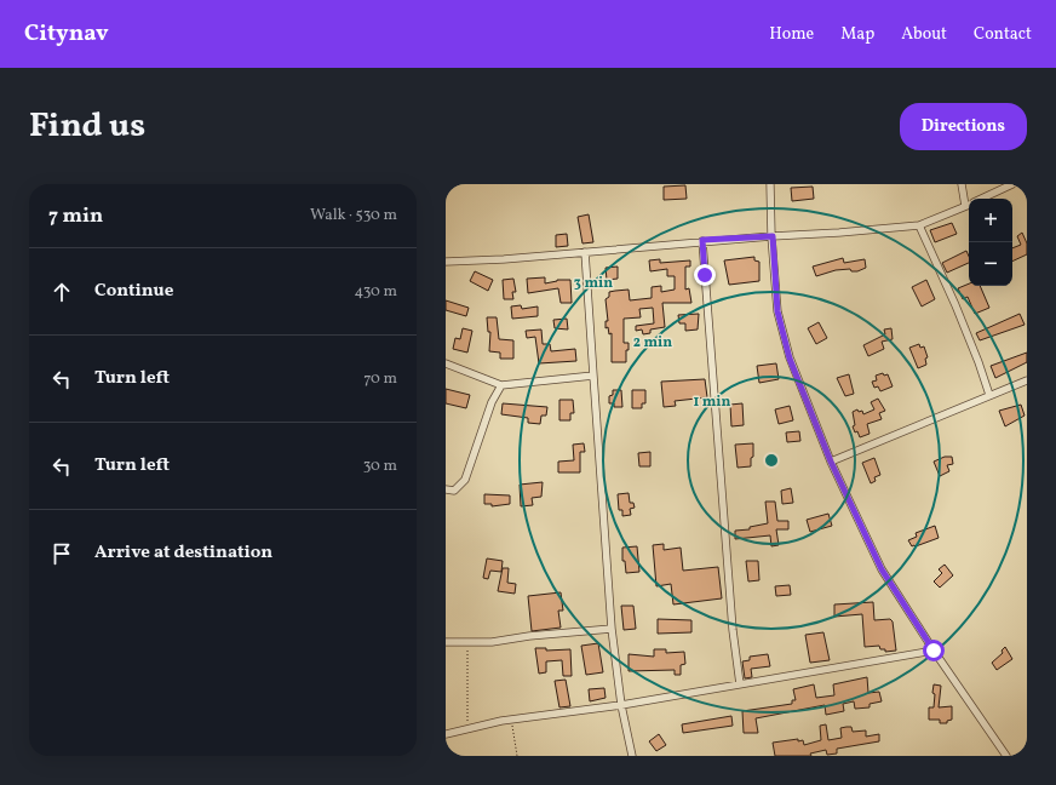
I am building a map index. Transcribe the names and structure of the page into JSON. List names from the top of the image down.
{
  "page": {
    "header": "Citynav",
    "nav": [
      "Home",
      "Map",
      "About",
      "Contact"
    ],
    "title": "Find us",
    "buttons": "Directions",
    "heading": ["7 min", "Walk · 530 m"],
    "map_buttons": ["+", "−"],
    "list": [
      ["Continue", "430 m"],
      ["Turn left", "70 m"],
      ["Turn left", "30 m"],
      "Arrive at destination"
    ]
  },
  "rings": ["3 min", "2 min", "1 min"]
}
